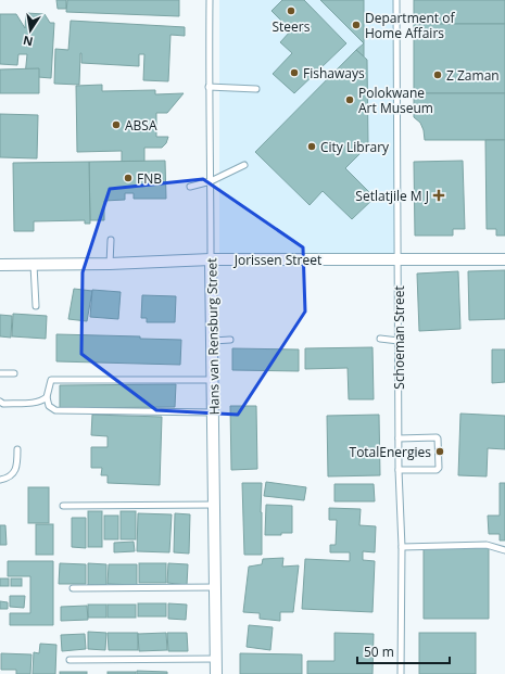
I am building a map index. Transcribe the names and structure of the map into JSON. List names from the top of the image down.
{
  "streets": {
    "street": ["Jorissen Street", "Hans van Rensburg Street"],
    "lane": ["Schoeman Street"]
  },
  "crossings": [
    ["Jorissen Street", "Hans van Rensburg Street"],
    ["Jorissen Street", "Schoeman Street"]
  ],
  "places": {
    "other": [
      "Steers",
      "Department of Home Affairs",
      "Fishaways",
      "Z Zaman",
      "Polokwane Art Museum",
      "ABSA",
      "City Library",
      "FNB",
      "TotalEnergies"
    ],
    "health": ["Setlatjile M J"]
  },
  "scale_bar": "50 m",
  "north": "bottom"
}
